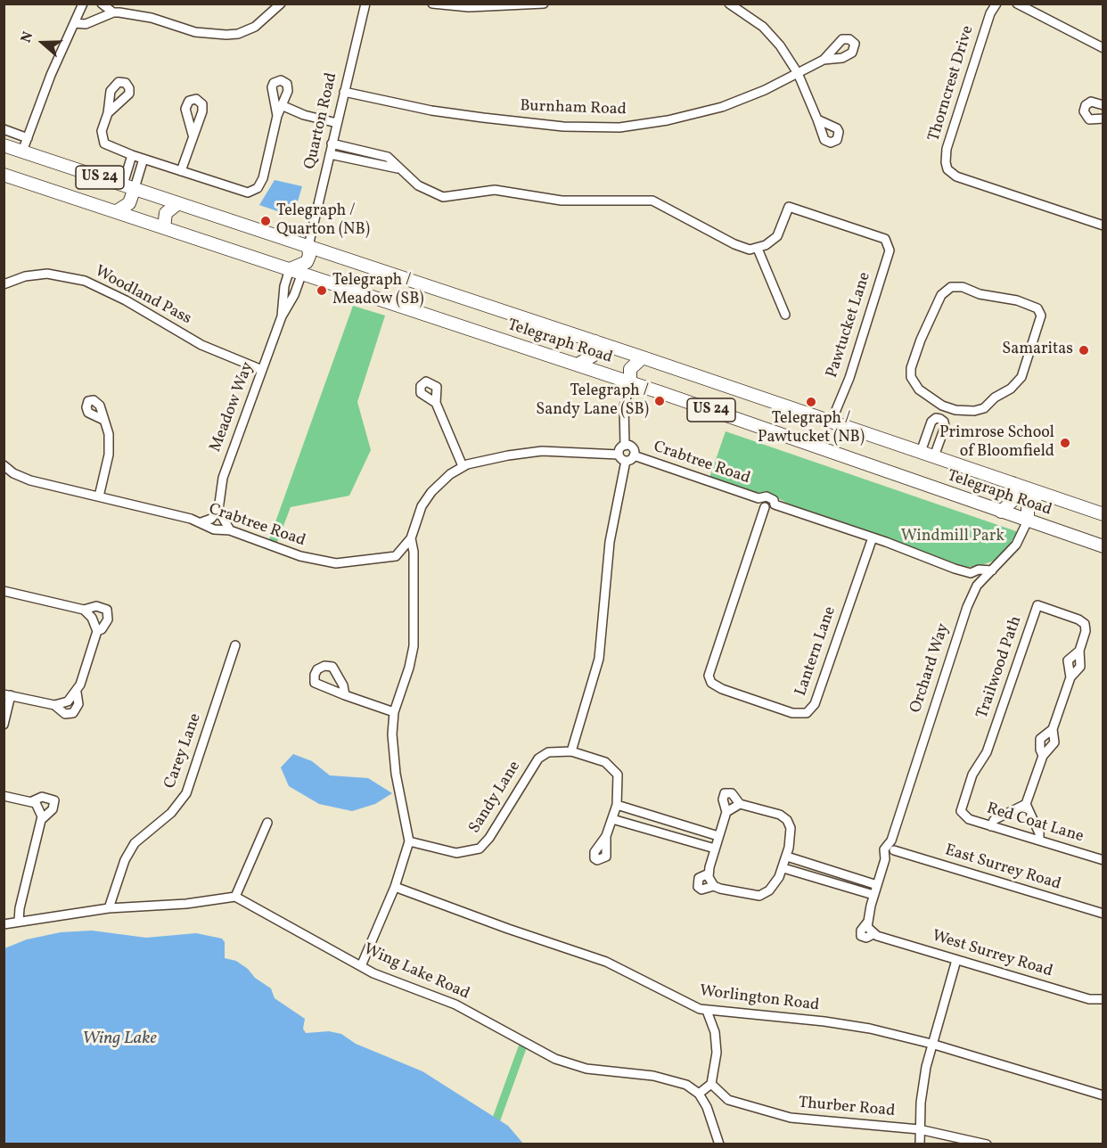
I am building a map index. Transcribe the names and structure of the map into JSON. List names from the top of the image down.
{
  "streets": {
    "highway": ["US 24", "Telegraph Road"],
    "street": [
      "Thorncrest Drive",
      "Burnham Road",
      "Quarton Road",
      "Woodland Pass",
      "Pawtucket Lane",
      "Meadow Way",
      "Crabtree Road",
      "Lantern Lane",
      "Trailwood Path",
      "Orchard Way",
      "Carey Lane",
      "Sandy Lane",
      "Red Coat Lane",
      "East Surrey Road",
      "West Surrey Road",
      "Wing Lake Road",
      "Worlington Road",
      "Thurber Road"
    ]
  },
  "crossings": [
    ["Burnham Road", "Quarton Road"],
    ["Quarton Road", "Telegraph Road"],
    ["Woodland Pass", "Meadow Way"],
    ["Pawtucket Lane", "Telegraph Road"],
    ["Telegraph Road", "Meadow Way"],
    ["Telegraph Road", "Orchard Way"],
    ["Crabtree Road", "Lantern Lane"],
    ["Crabtree Road", "Orchard Way"],
    ["Trailwood Path", "Red Coat Lane"],
    ["Orchard Way", "East Surrey Road"],
    ["Orchard Way", "West Surrey Road"]
  ],
  "water": ["Wing Lake"],
  "parks": ["Windmill Park"],
  "places": [
    "Telegraph / Quarton (NB)",
    "Telegraph / Meadow (SB)",
    "Samaritas",
    "Telegraph / Sandy Lane (SB)",
    "Telegraph / Pawtucket (NB)",
    "Primrose School of Bloomfield"
  ],
  "north": "left"
}
